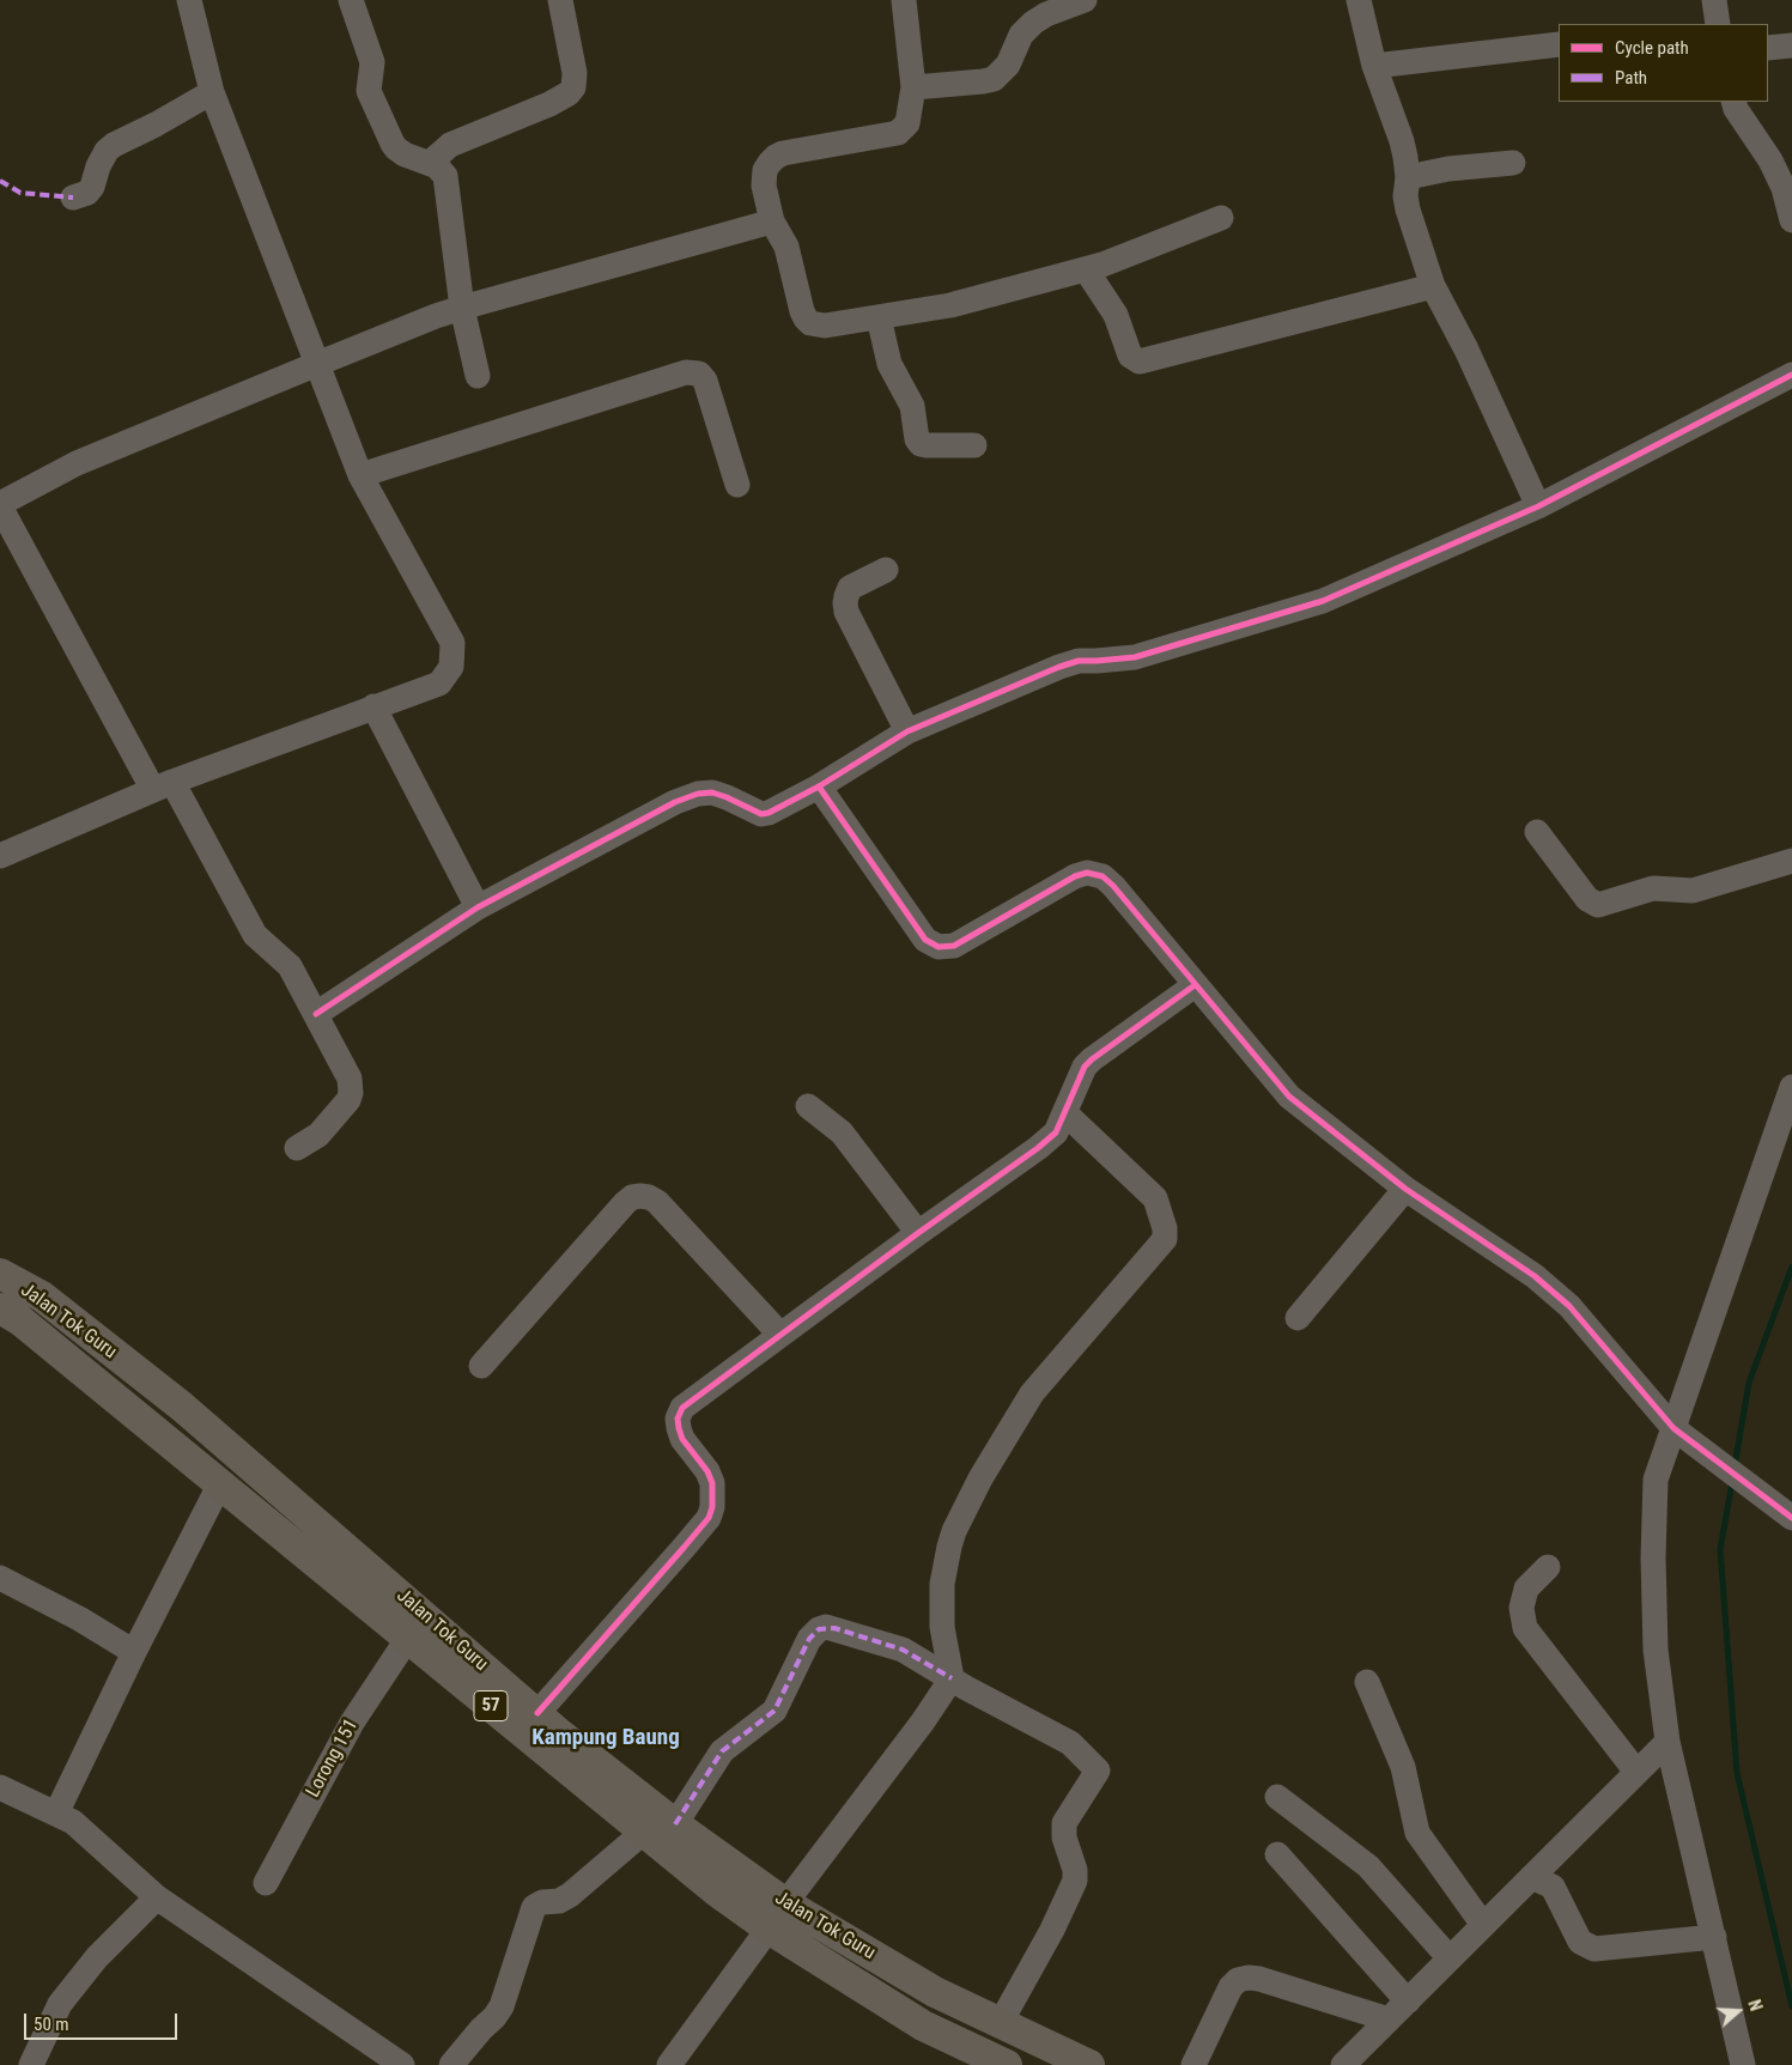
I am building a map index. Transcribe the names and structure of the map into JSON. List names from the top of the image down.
{
  "streets": {
    "main road": ["Jalan Tok Guru", "57"],
    "street": ["Lorong 151"]
  },
  "crossings": [
    ["Jalan Tok Guru", "Lorong 151"]
  ],
  "districts": ["Kampung Baung"],
  "legend": ["Cycle path", "Path"],
  "scale_bar": "50 m",
  "north": "right"
}
